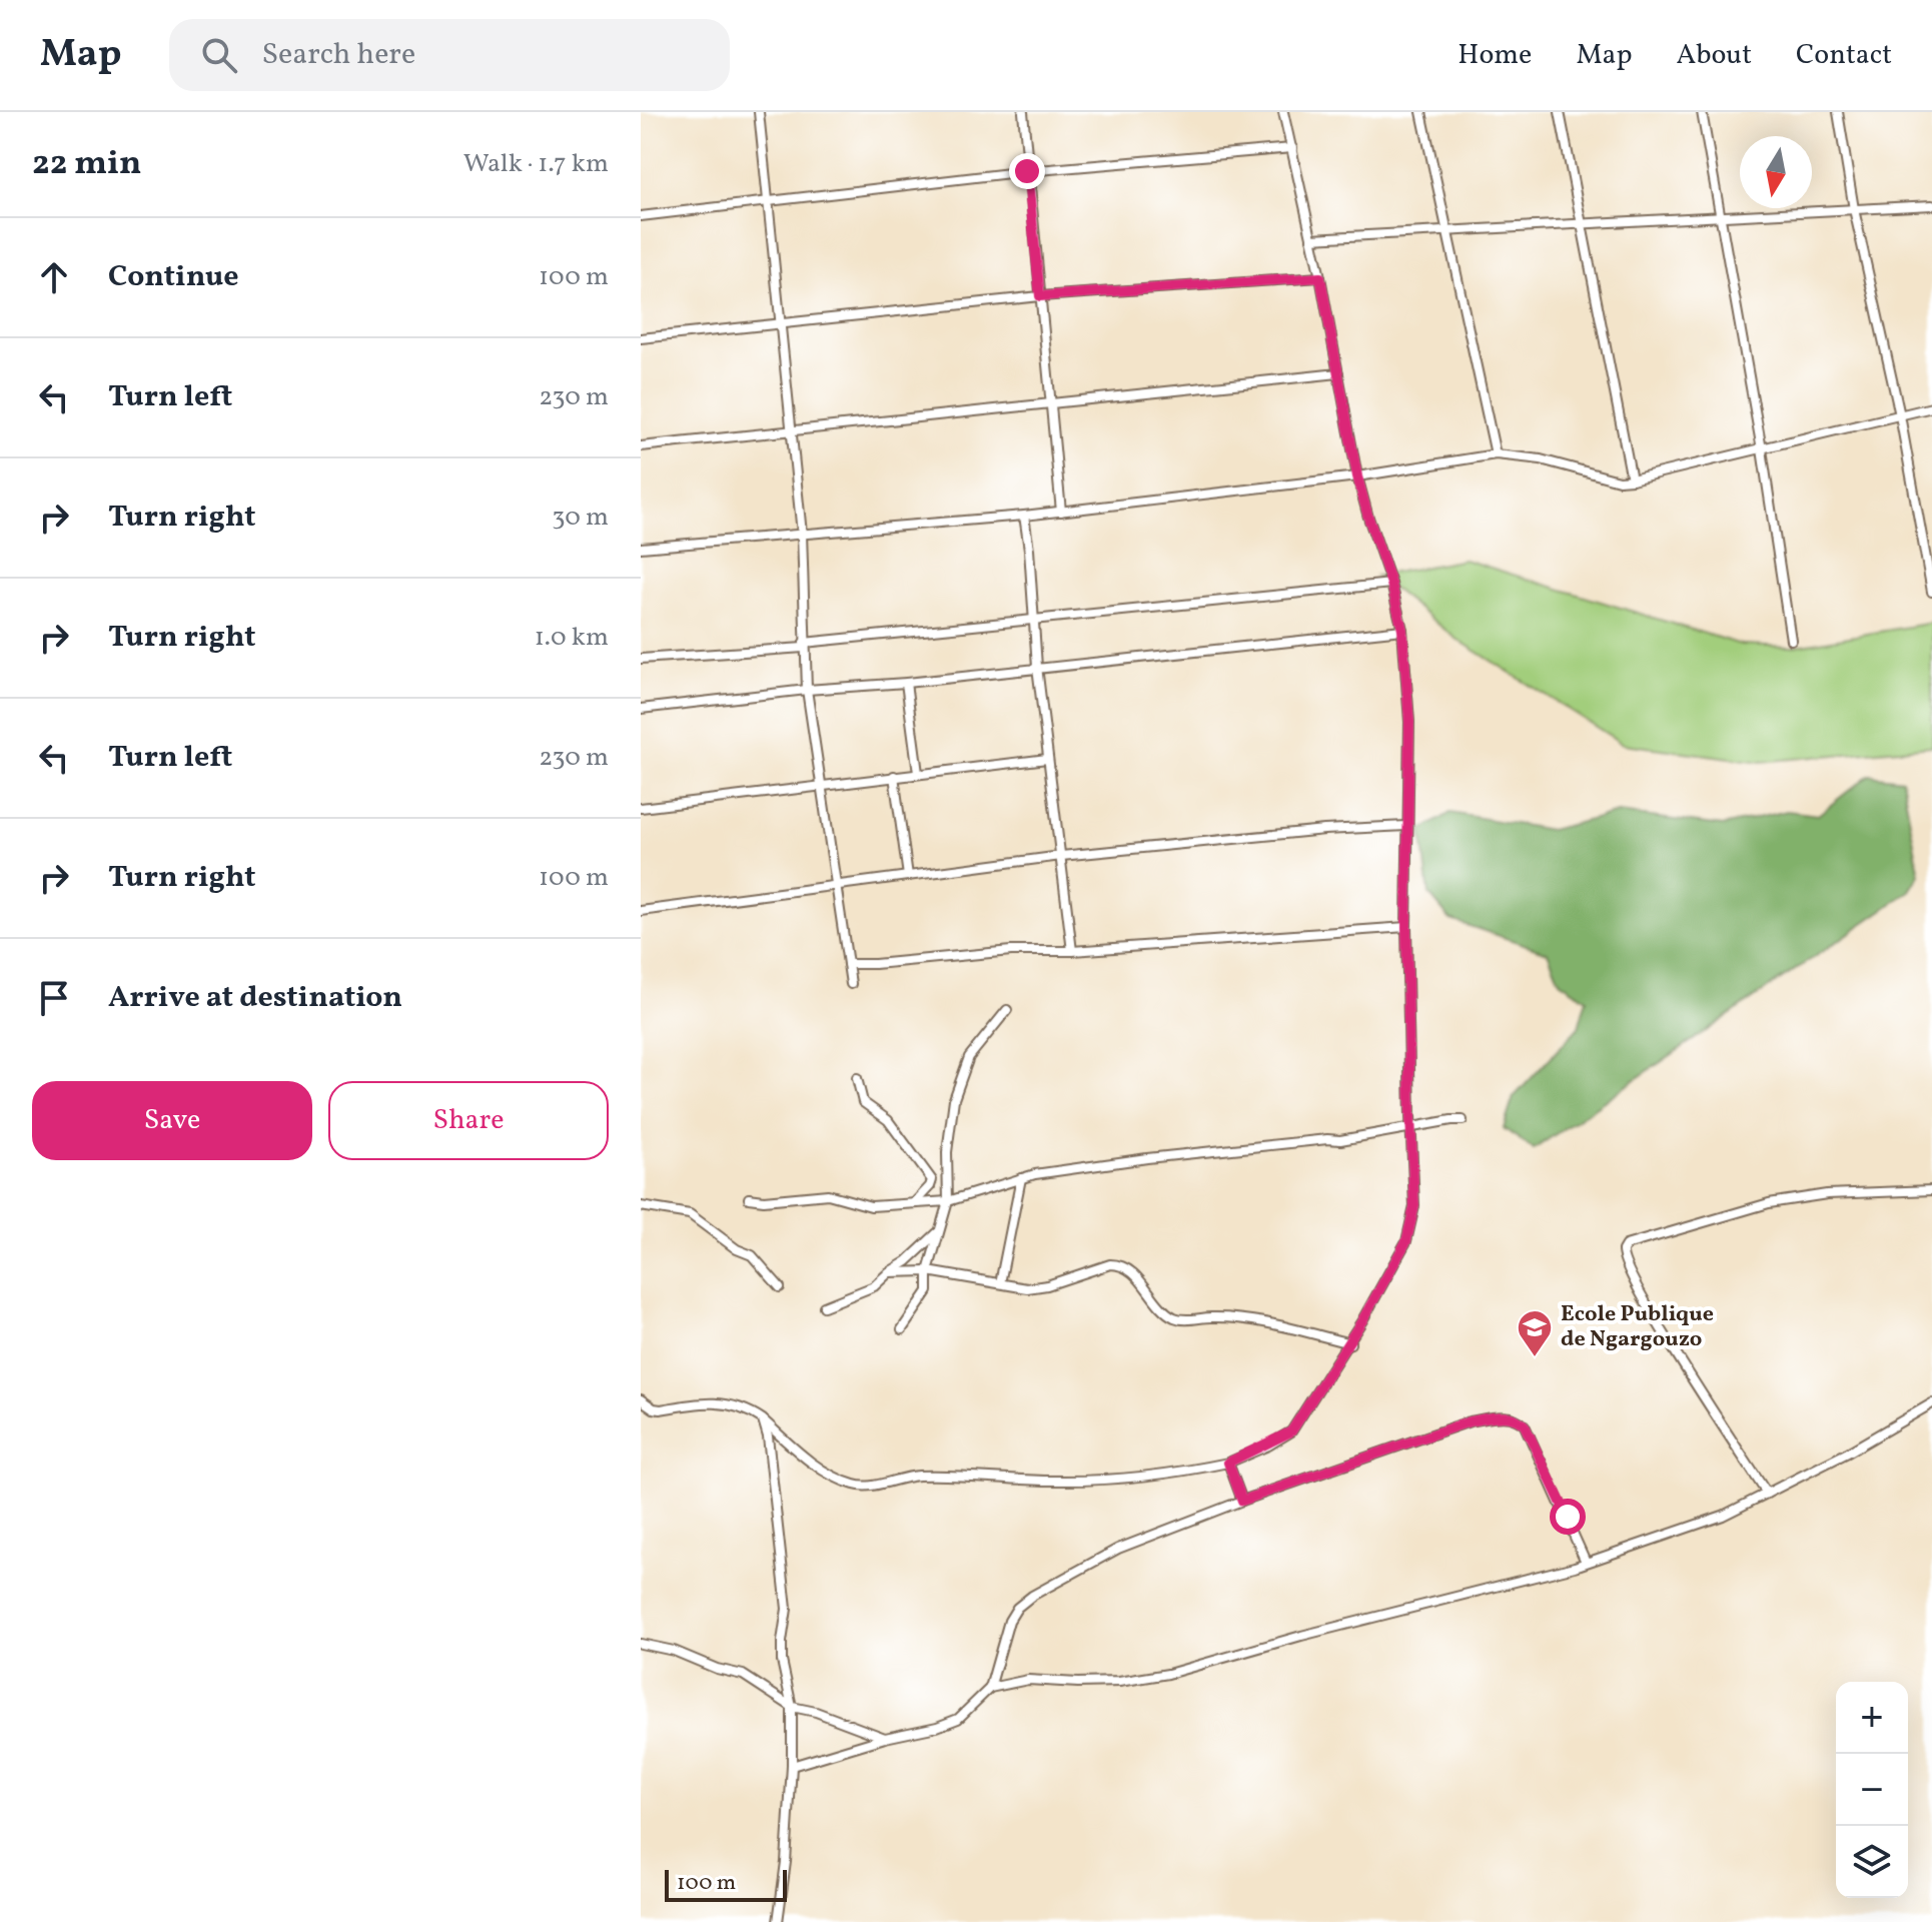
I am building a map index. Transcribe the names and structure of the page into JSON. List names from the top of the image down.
{
  "places": {
    "school or university": ["Ecole Publique de Ngargouzo"]
  },
  "scale_bar": "100 m",
  "north": "bottom",
  "page": {
    "header": "Map",
    "search": "Search here",
    "nav": [
      "Home",
      "Map",
      "About",
      "Contact"
    ],
    "heading": ["22 min", "Walk · 1.7 km"],
    "list": [
      ["Continue", "100 m"],
      ["Turn left", "230 m"],
      ["Turn right", "30 m"],
      ["Turn right", "1.0 km"],
      ["Turn left", "230 m"],
      ["Turn right", "100 m"],
      "Arrive at destination"
    ],
    "buttons": ["Save", "Share"],
    "map_buttons": ["+", "−"],
    "scale": "100 m"
  }
}
